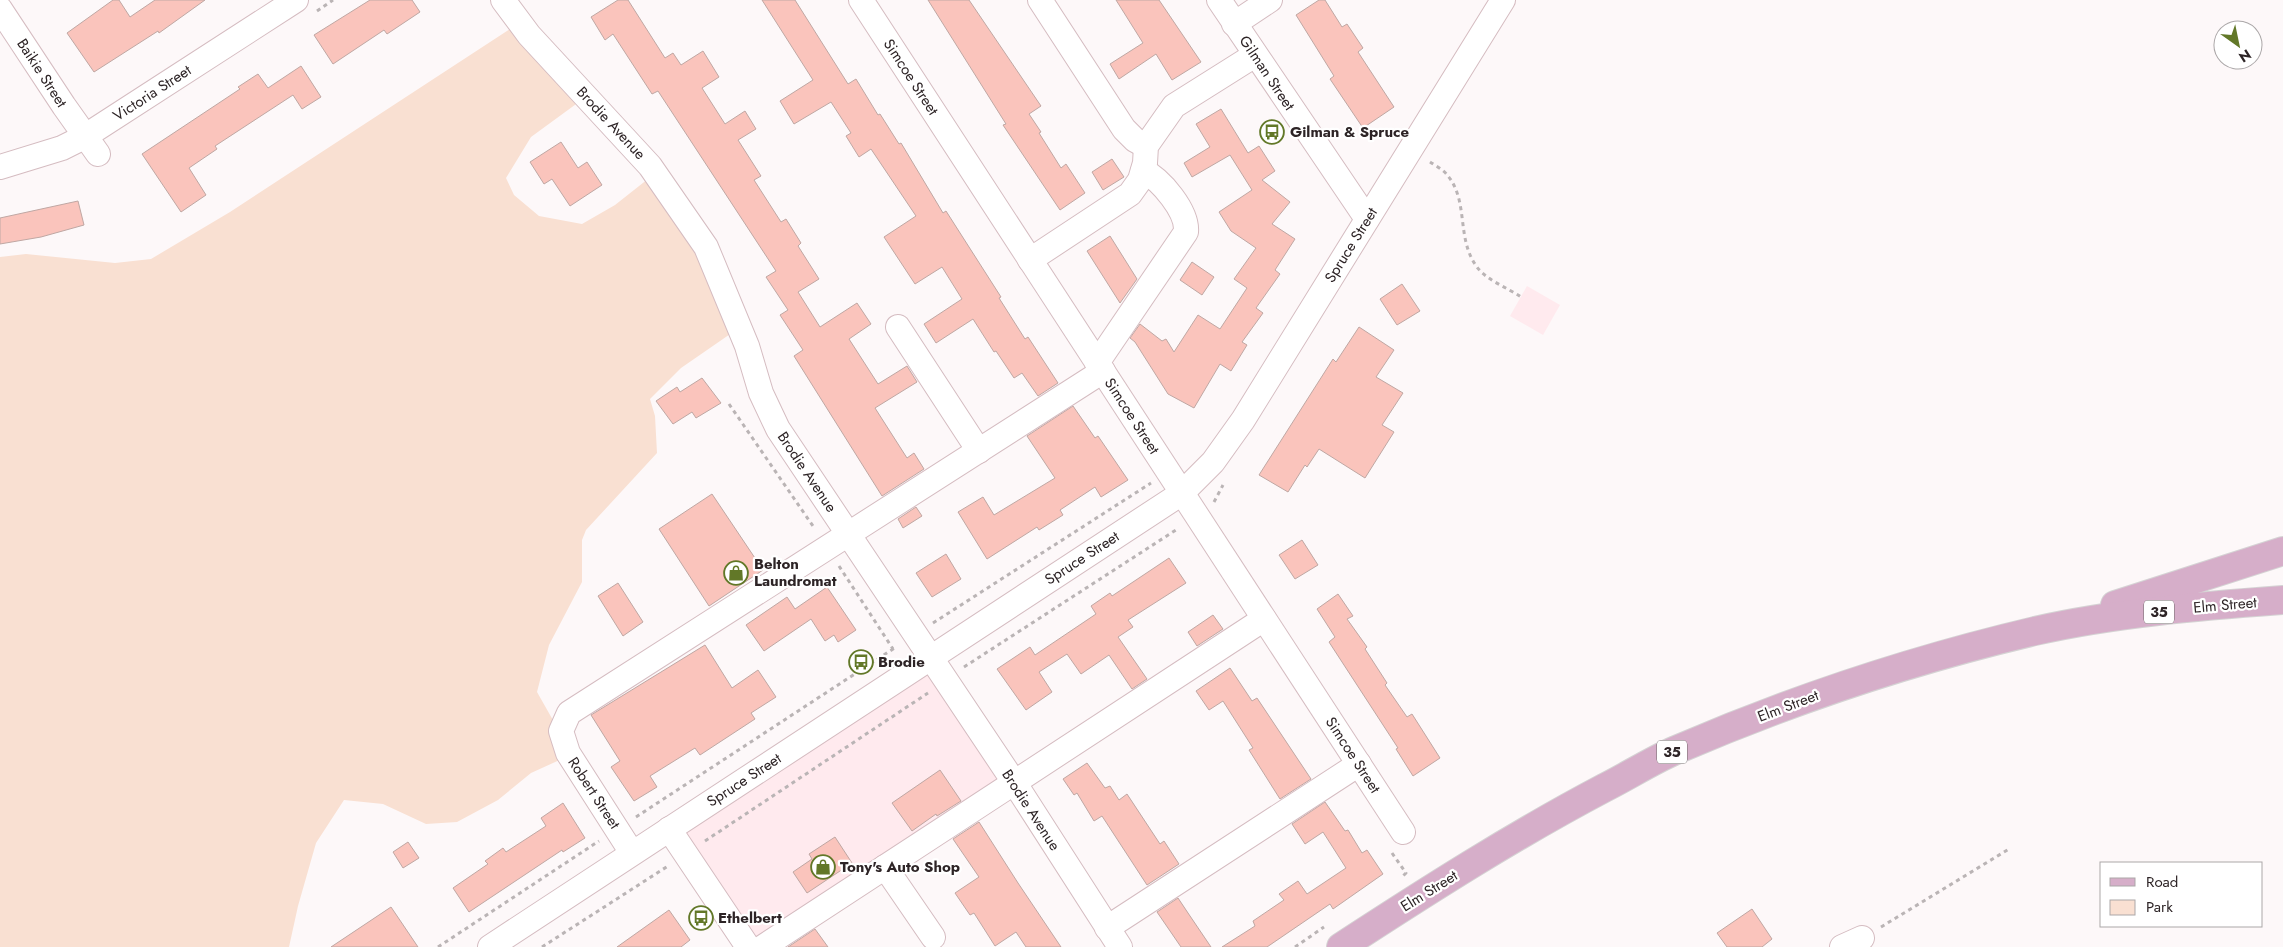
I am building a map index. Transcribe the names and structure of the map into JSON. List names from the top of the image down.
{
  "streets": {
    "main road": ["Elm Street", "35"],
    "street": [
      "Baikie Street",
      "Gilman Street",
      "Simcoe Street",
      "Victoria Street",
      "Brodie Avenue",
      "Spruce Street",
      "Robert Street"
    ]
  },
  "crossings": [
    ["Baikie Street", "Victoria Street"],
    ["Gilman Street", "Spruce Street"],
    ["Simcoe Street", "Spruce Street"],
    ["Simcoe Street", "Robert Street"],
    ["Brodie Avenue", "Spruce Street"],
    ["Brodie Avenue", "Robert Street"],
    ["Spruce Street", "Robert Street"]
  ],
  "places": {
    "bus stop": ["Gilman & Spruce", "Brodie", "Ethelbert"],
    "shop": ["Belton Laundromat", "Tony's Auto Shop"]
  },
  "legend": ["Road", "Park"],
  "north": "bottom right"
}
